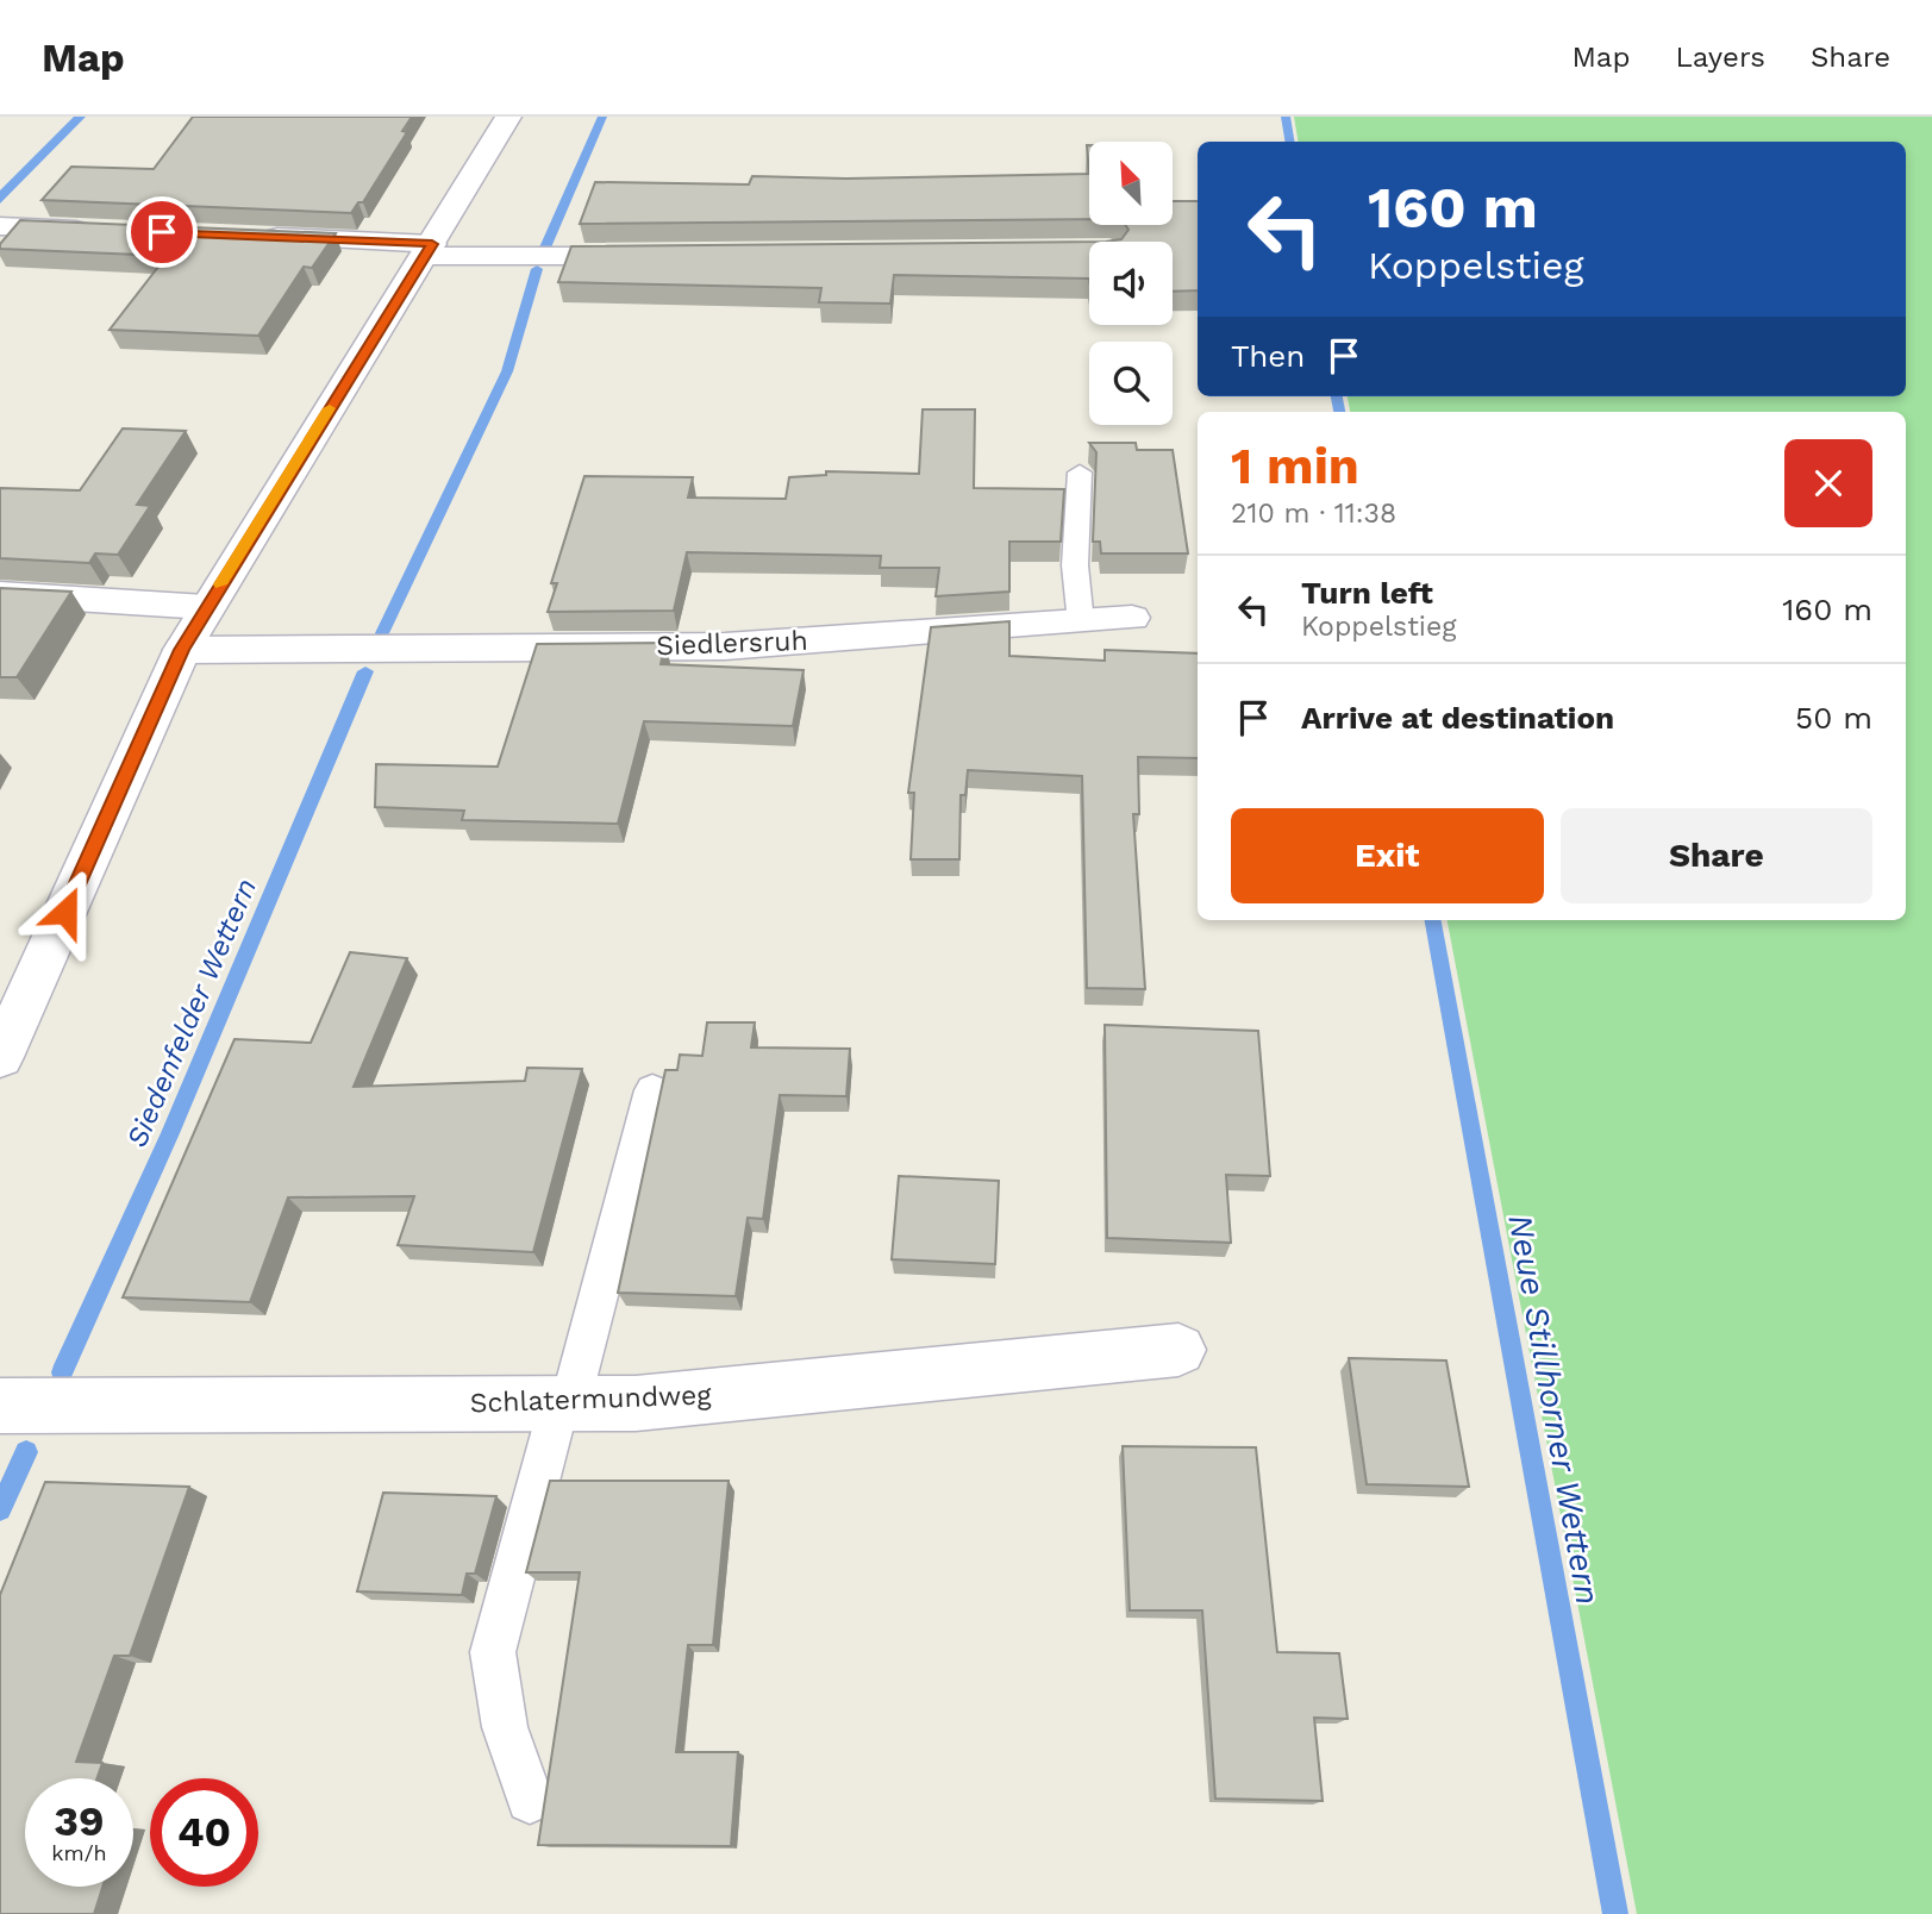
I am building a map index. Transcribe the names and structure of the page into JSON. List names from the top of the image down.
{
  "streets": {
    "street": ["Siedlersruh", "Schlatermundweg"]
  },
  "water": ["Siedenfelder Wettern", "Neue Stillhorner Wettern"],
  "north": "top left",
  "page": {
    "header": "Map",
    "nav": ["Map", "Layers", "Share"],
    "turn": ["160 m", "Koppelstieg"],
    "then": "Then",
    "heading": ["1 min", "210 m · 11:38"],
    "list": [
      {
        "name": "Turn left",
        "note": "Koppelstieg",
        "value": "160 m"
      },
      {
        "name": "Arrive at destination",
        "value": "50 m"
      }
    ],
    "buttons": ["Exit", "Share"],
    "speed": "39 km/h",
    "limit": "40"
  }
}
